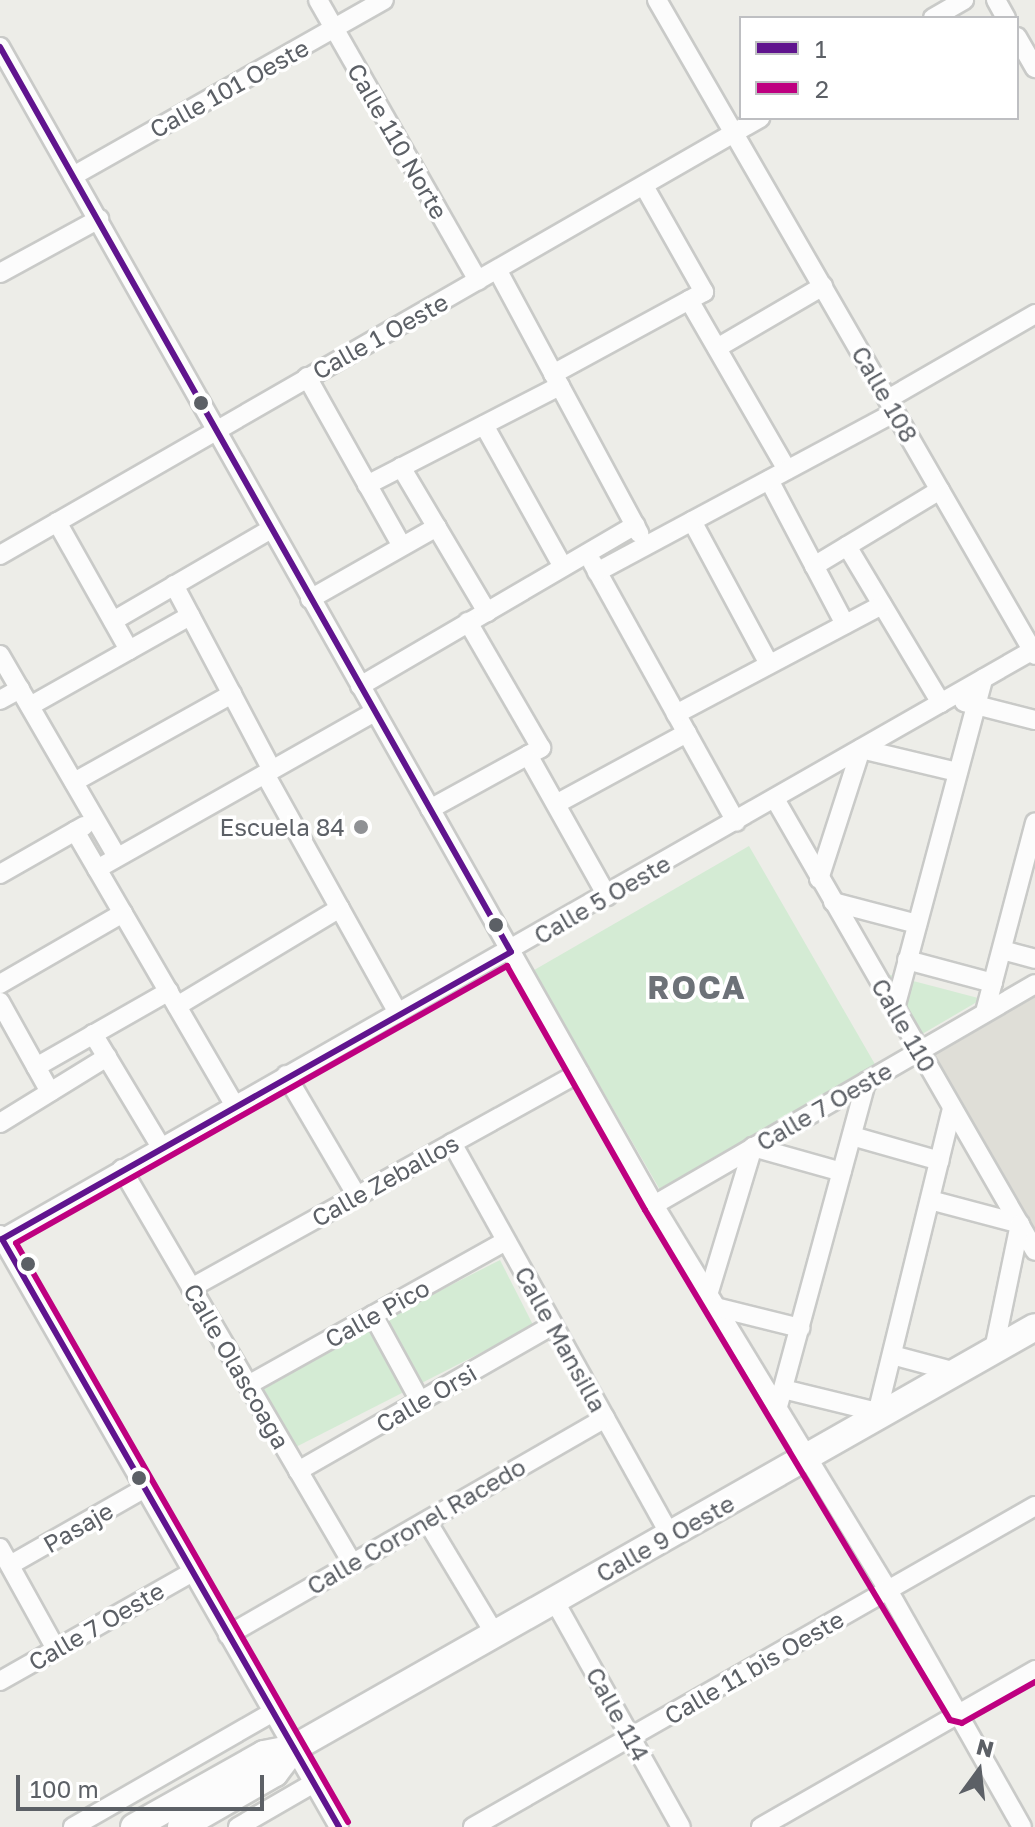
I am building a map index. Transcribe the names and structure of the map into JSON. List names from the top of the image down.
{
  "streets": {
    "main road": ["Calle 9 Oeste"],
    "street": [
      "Calle 101 Oeste",
      "Calle 110 Norte",
      "Calle 1 Oeste",
      "Calle 108",
      "Calle 5 Oeste",
      "Calle 110",
      "Calle 7 Oeste",
      "Calle Zeballos",
      "Calle Pico",
      "Calle Mansilla",
      "Calle Olascoaga",
      "Calle Orsi",
      "Calle Coronel Racedo",
      "Pasaje",
      "Calle 11 bis Oeste",
      "Calle 114"
    ]
  },
  "crossings": [
    ["Calle 101 Oeste", "Calle 110 Norte"],
    ["Calle 110 Norte", "Calle 1 Oeste"],
    ["Calle 1 Oeste", "Calle 108"],
    ["Calle 108", "Calle 5 Oeste"],
    ["Calle 5 Oeste", "Calle 110"],
    ["Calle 5 Oeste", "Calle Olascoaga"],
    ["Calle 110", "Calle 7 Oeste"],
    ["Calle Zeballos", "Calle Mansilla"],
    ["Calle Zeballos", "Calle Olascoaga"],
    ["Calle Pico", "Calle Mansilla"],
    ["Calle Pico", "Calle Olascoaga"],
    ["Calle Mansilla", "Calle Orsi"],
    ["Calle Mansilla", "Calle Coronel Racedo"],
    ["Calle Mansilla", "Calle 9 Oeste"],
    ["Calle Olascoaga", "Calle Orsi"],
    ["Calle Olascoaga", "Calle Coronel Racedo"],
    ["Calle 9 Oeste", "Calle 114"],
    ["Calle 11 bis Oeste", "Calle 114"]
  ],
  "districts": ["ROCA"],
  "places": ["Escuela 84"],
  "lines": ["transit line 1", "transit line 2"],
  "legend": ["1", "2"],
  "scale_bar": "100 m",
  "north": "top"
}
